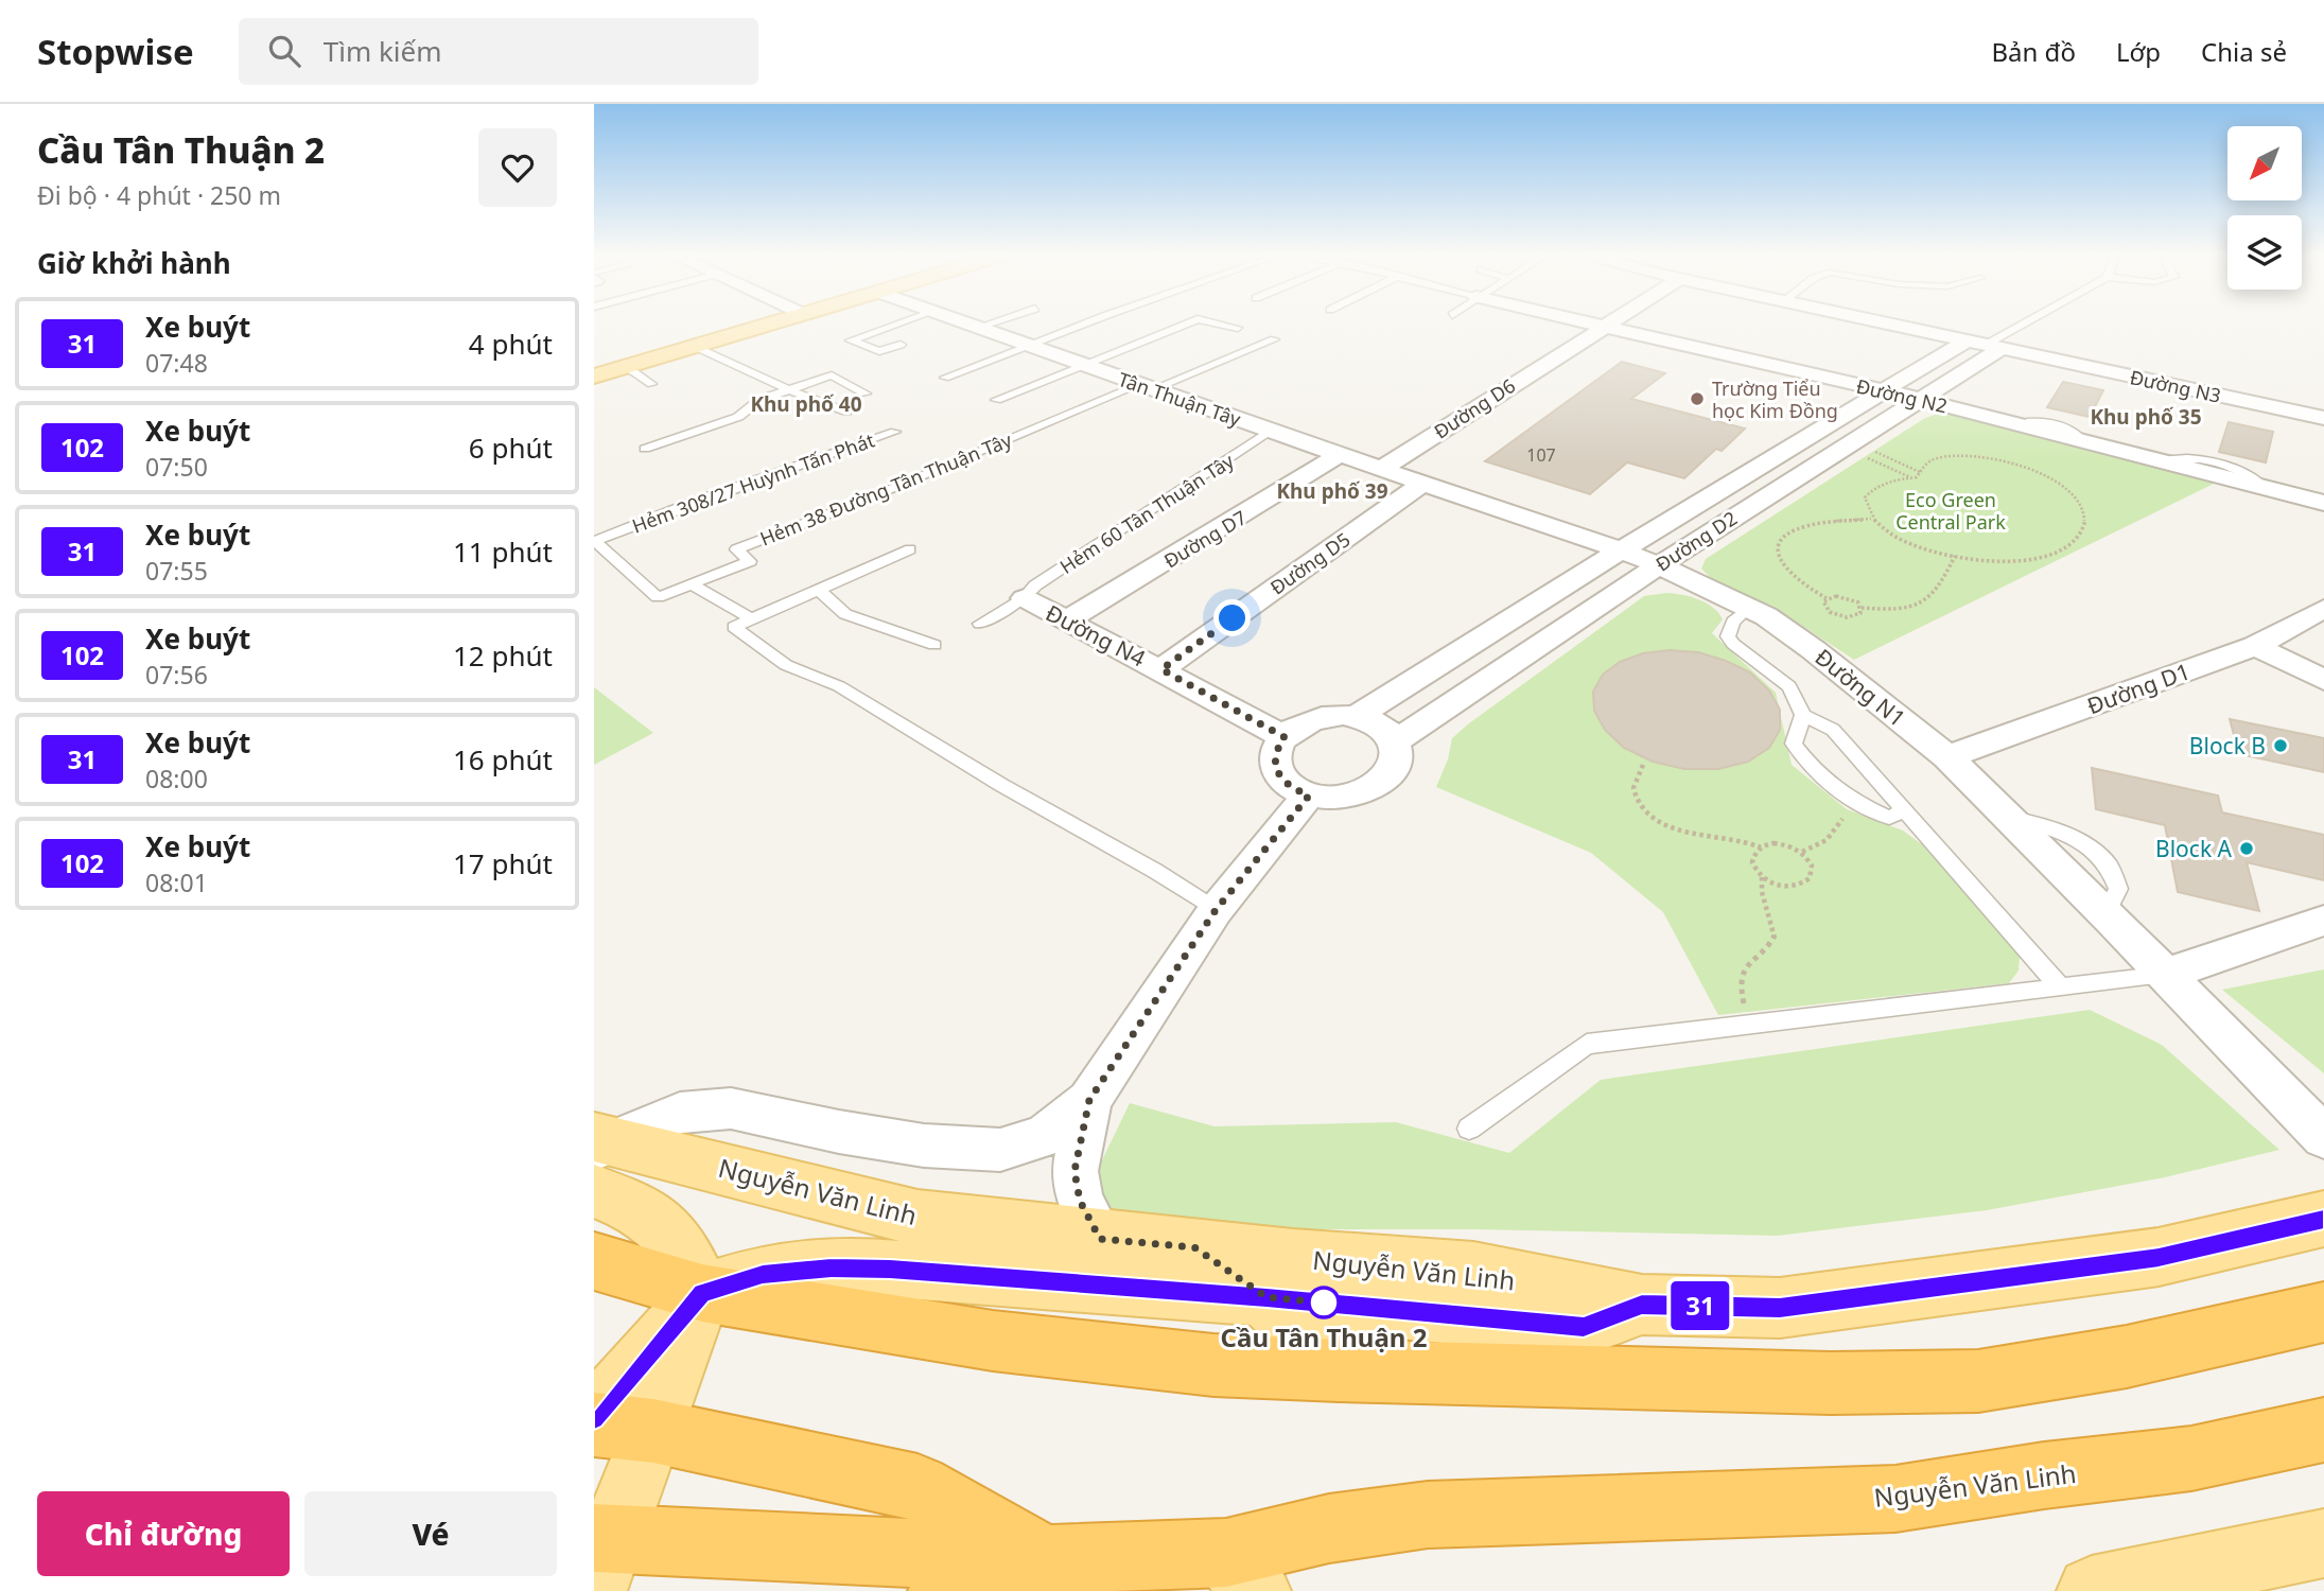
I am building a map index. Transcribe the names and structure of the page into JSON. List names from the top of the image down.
{
  "streets": {
    "highway": ["Nguyễn Văn Linh"],
    "street": [
      "Đường N3",
      "Đường N2",
      "Tân Thuận Tây",
      "Đường D6",
      "Đường D7",
      "Đường D2",
      "Đường D5",
      "Đường N4",
      "Đường N1",
      "Đường D1"
    ],
    "lane": ["Hẻm 308/27 Huỳnh Tấn Phát", "Hẻm 38 Đường Tân Thuận Tây", "Hẻm 60 Tân Thuận Tây"]
  },
  "crossings": [
    ["Đường N3", "Đường D2"],
    ["Đường N2", "Đường D6"],
    ["Đường N2", "Đường D2"],
    ["Tân Thuận Tây", "Hẻm 38 Đường Tân Thuận Tây"],
    ["Tân Thuận Tây", "Hẻm 60 Tân Thuận Tây"],
    ["Tân Thuận Tây", "Đường N1"],
    ["Đường D6", "Đường N1"],
    ["Hẻm 308/27 Huỳnh Tấn Phát", "Hẻm 38 Đường Tân Thuận Tây"],
    ["Hẻm 60 Tân Thuận Tây", "Đường N4"],
    ["Hẻm 60 Tân Thuận Tây", "Đường N1"],
    ["Đường D7", "Đường N4"],
    ["Đường D7", "Đường N1"],
    ["Đường D2", "Đường N4"],
    ["Đường D2", "Đường N1"],
    ["Đường D5", "Đường N4"],
    ["Đường D5", "Đường N1"],
    ["Đường N1", "Đường D1"]
  ],
  "districts": ["Khu phố 40", "Khu phố 35", "Khu phố 39"],
  "parks": ["Eco Green Central Park"],
  "places": [
    "Trường Tiểu học Kim Đồng",
    "Block B",
    "Block A",
    "Cầu Tân Thuận 2"
  ],
  "lines": ["bus line 31"],
  "house_numbers": ["107"],
  "north": "bottom left",
  "page": {
    "header": "Stopwise",
    "search": "Tìm kiếm",
    "nav": ["Bản đồ", "Lớp", "Chia sẻ"],
    "heading": [
      ["Cầu Tân Thuận 2", "Đi bộ · 4 phút · 250 m"],
      "Giờ khởi hành"
    ],
    "on_map": "31",
    "list": [
      {
        "mark": "31",
        "name": "Xe buýt",
        "note": "07:48",
        "value": "4 phút"
      },
      {
        "mark": "102",
        "name": "Xe buýt",
        "note": "07:50",
        "value": "6 phút"
      },
      {
        "mark": "31",
        "name": "Xe buýt",
        "note": "07:55",
        "value": "11 phút"
      },
      {
        "mark": "102",
        "name": "Xe buýt",
        "note": "07:56",
        "value": "12 phút"
      },
      {
        "mark": "31",
        "name": "Xe buýt",
        "note": "08:00",
        "value": "16 phút"
      },
      {
        "mark": "102",
        "name": "Xe buýt",
        "note": "08:01",
        "value": "17 phút"
      }
    ],
    "buttons": ["Chỉ đường", "Vé"]
  }
}
